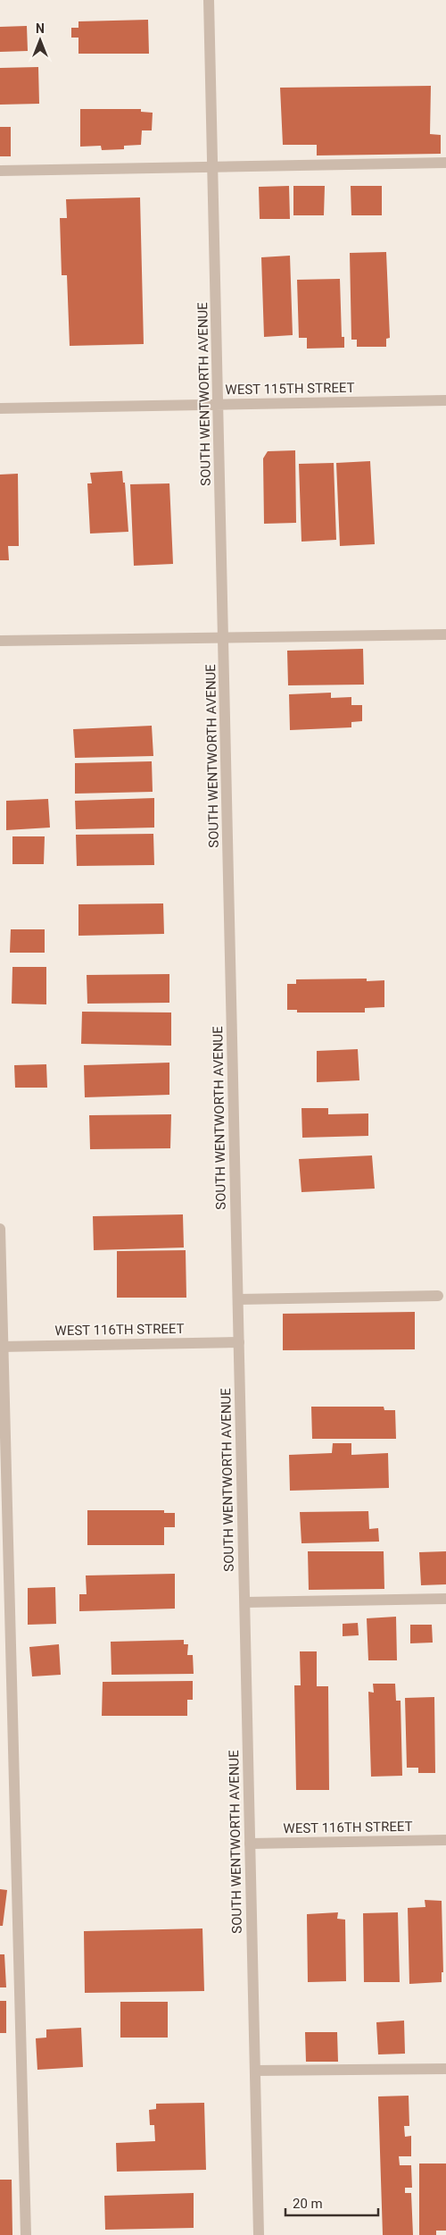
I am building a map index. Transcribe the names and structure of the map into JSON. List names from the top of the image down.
{
  "streets": {
    "street": ["WEST 115TH STREET", "SOUTH WENTWORTH AVENUE", "WEST 116TH STREET"]
  },
  "crossings": [
    ["WEST 115TH STREET", "SOUTH WENTWORTH AVENUE"],
    ["SOUTH WENTWORTH AVENUE", "WEST 116TH STREET"]
  ],
  "scale_bar": "20 m",
  "north": "top"
}
